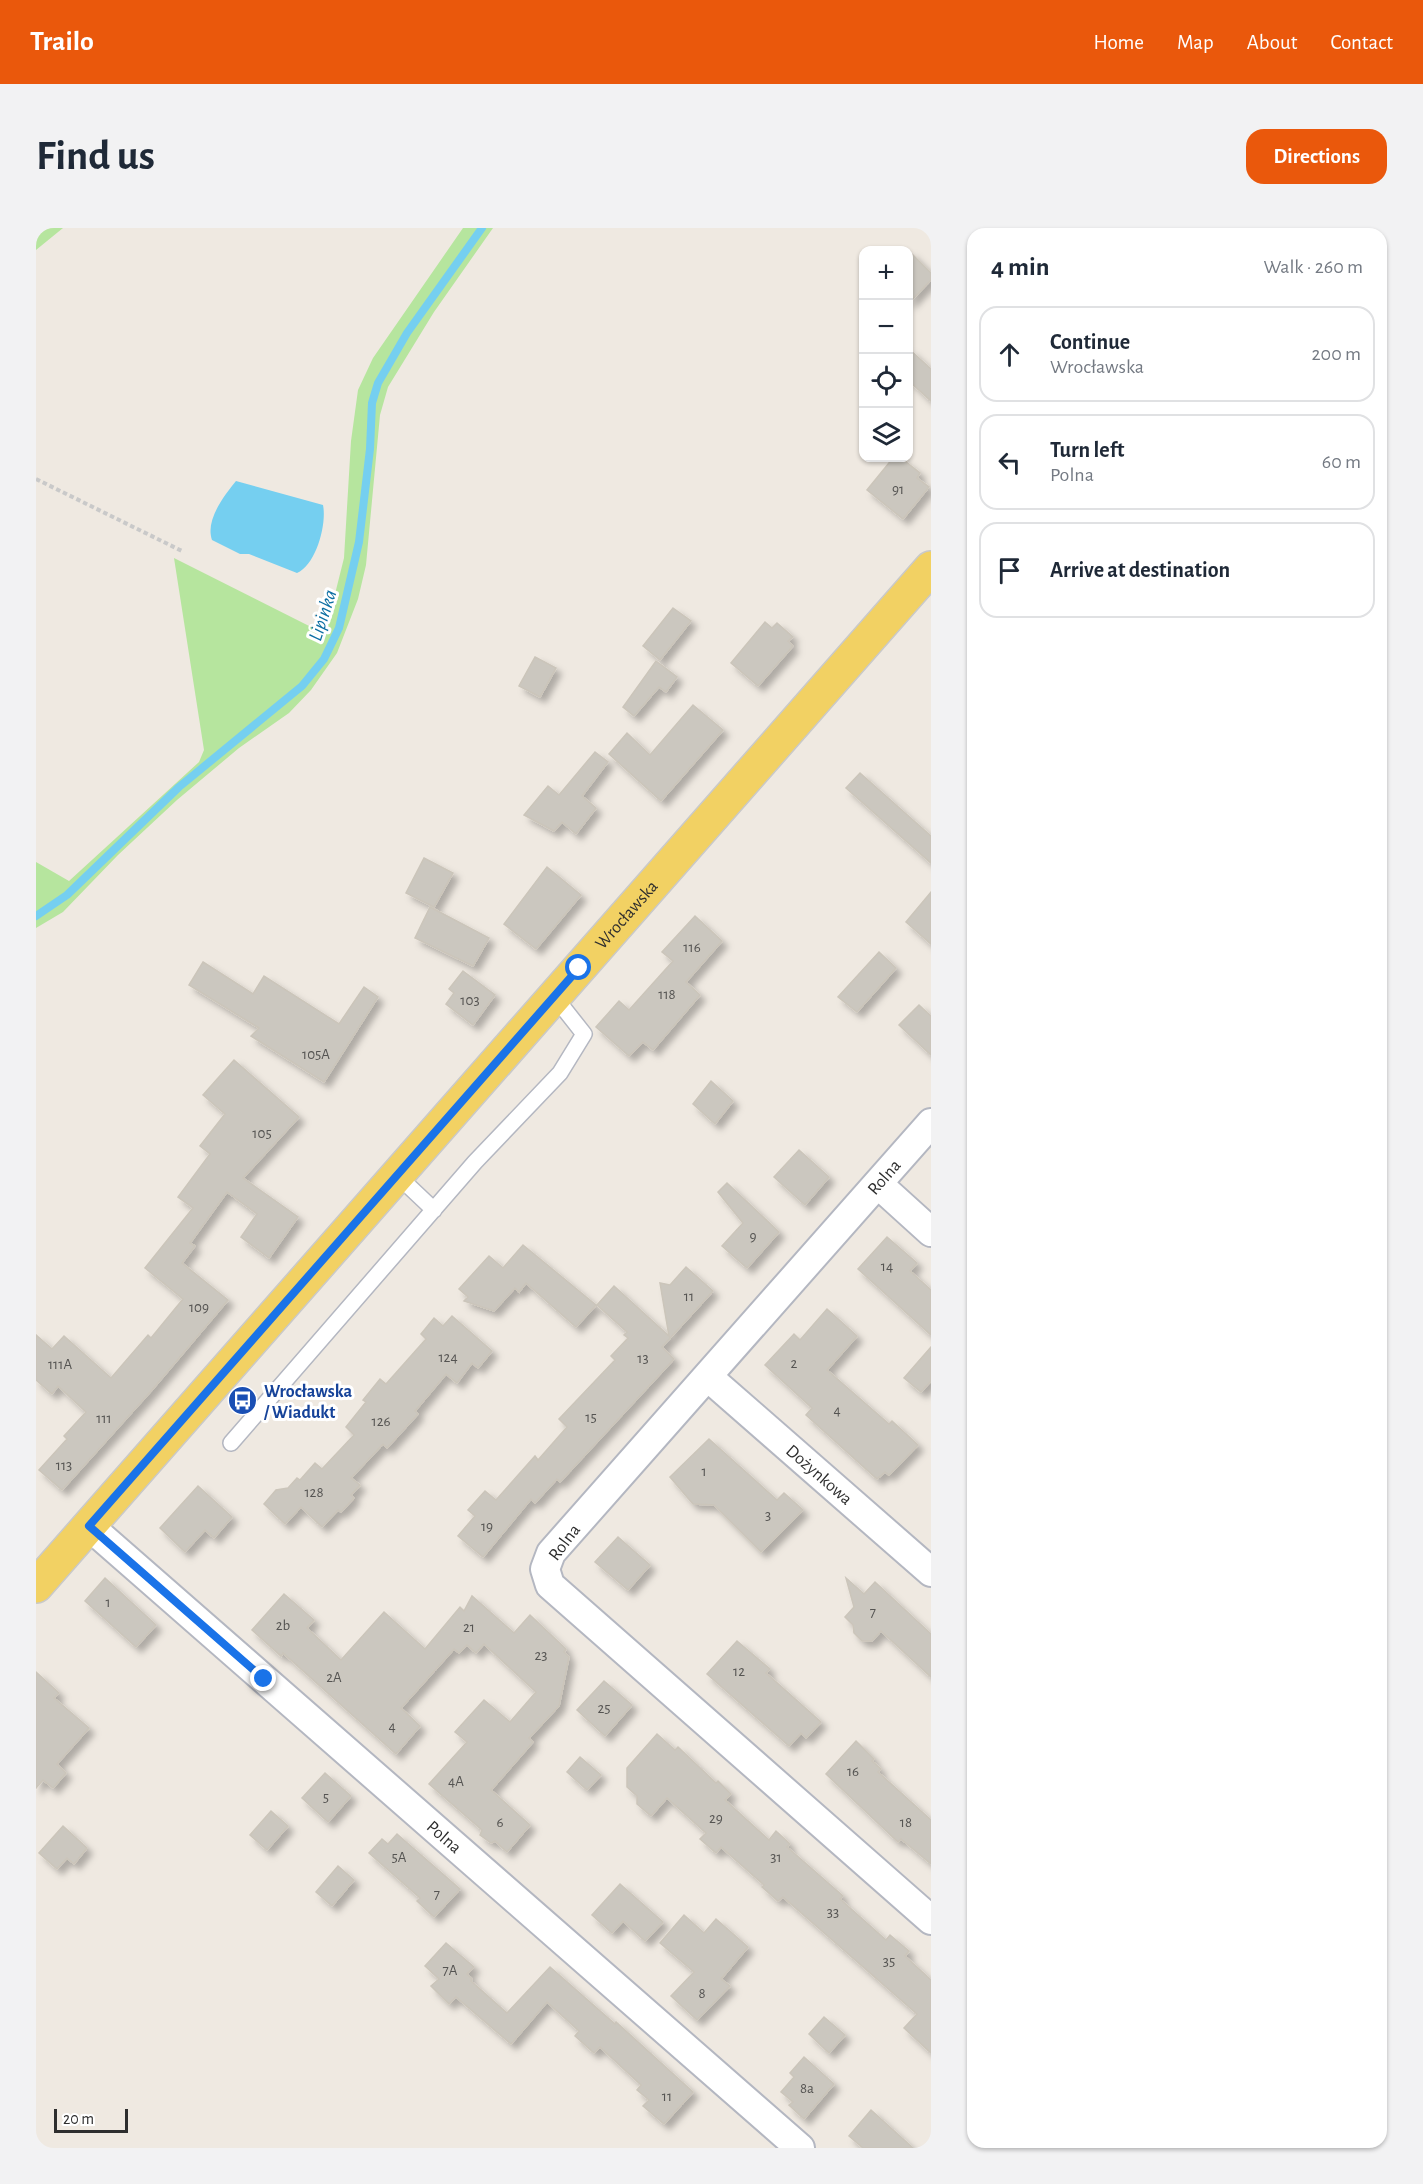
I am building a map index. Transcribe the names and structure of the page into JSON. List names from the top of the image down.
{
  "streets": {
    "main road": ["Wrocławska"],
    "street": ["Rolna", "Dożynkowa", "Polna"]
  },
  "crossings": [
    ["Wrocławska", "Polna"],
    ["Rolna", "Dożynkowa"]
  ],
  "water": ["Lipinka"],
  "places": {
    "bus stop": ["Wrocławska / Wiadukt"]
  },
  "house_numbers": [
    "91",
    "116",
    "118",
    "103",
    "105A",
    "105",
    "9",
    "14",
    "11",
    "109",
    "124",
    "13",
    "2",
    "111A",
    "4",
    "15",
    "111",
    "126",
    "113",
    "1",
    "128",
    "3",
    "19",
    "1",
    "7",
    "2b",
    "21",
    "23",
    "12",
    "2A",
    "25",
    "4",
    "16",
    "4A",
    "5",
    "29",
    "6",
    "18",
    "5A",
    "31",
    "7",
    "33",
    "35",
    "7A",
    "8",
    "8a",
    "11"
  ],
  "scale_bar": "20 m",
  "page": {
    "header": "Trailo",
    "nav": [
      "Home",
      "Map",
      "About",
      "Contact"
    ],
    "buttons": "Directions",
    "title": "Find us",
    "heading": ["4 min", "Walk · 260 m"],
    "map_buttons": ["+", "−"],
    "list": [
      ["Continue", "Wrocławska", "200 m"],
      ["Turn left", "Polna", "60 m"],
      "Arrive at destination"
    ],
    "scale": "20 m"
  }
}
